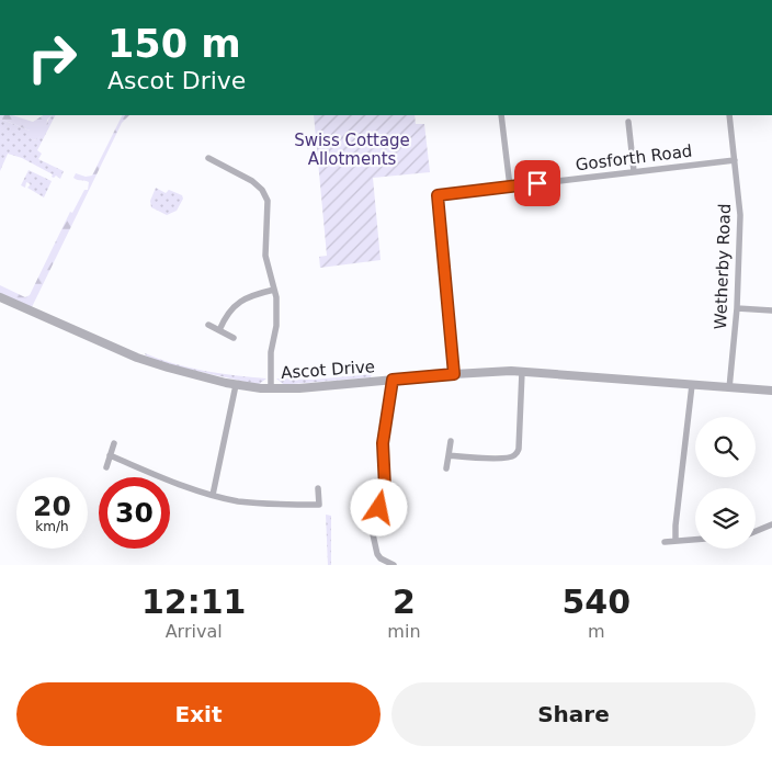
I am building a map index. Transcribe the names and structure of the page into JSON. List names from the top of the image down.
{
  "streets": {
    "street": ["Gosforth Road", "Wetherby Road", "Ascot Drive"]
  },
  "crossings": [
    ["Gosforth Road", "Wetherby Road"],
    ["Gosforth Road", "Ascot Drive"],
    ["Wetherby Road", "Ascot Drive"]
  ],
  "parks": ["Swiss Cottage Allotments"],
  "page": {
    "turn": ["150 m", "Ascot Drive"],
    "speed": "20 km/h",
    "limit": "30",
    "eta": [
      "12:11",
      "Arrival",
      "2",
      "min",
      "540",
      "m"
    ],
    "buttons": ["Exit", "Share"]
  }
}
